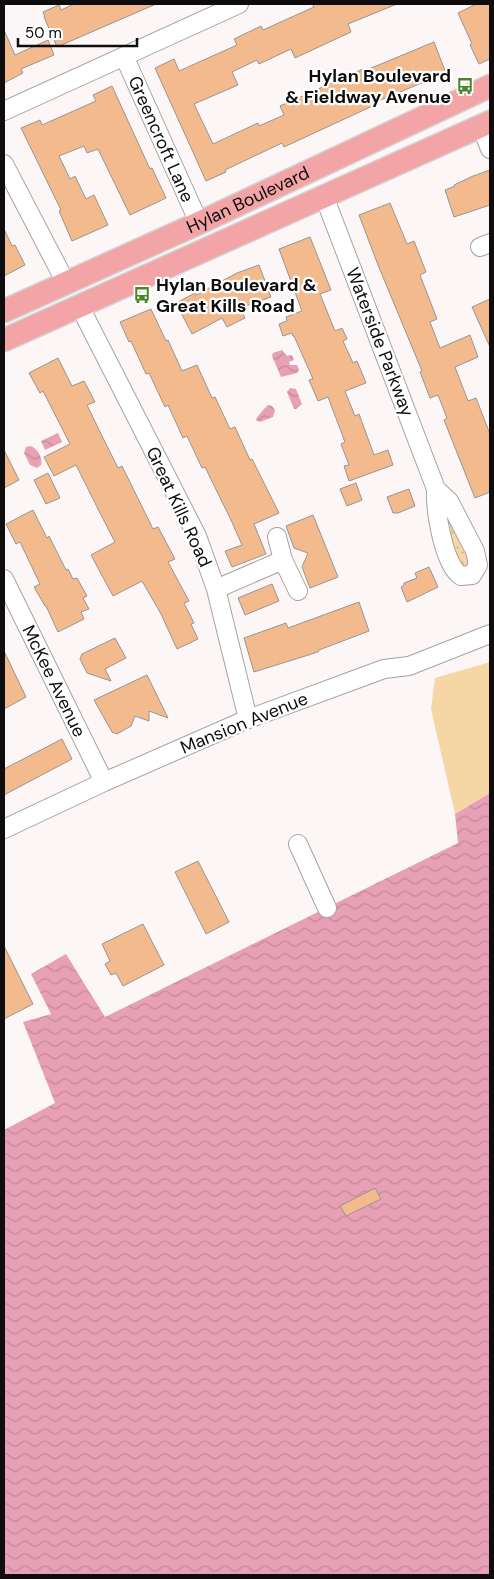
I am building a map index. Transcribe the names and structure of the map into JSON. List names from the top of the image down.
{
  "streets": {
    "main road": ["Hylan Boulevard"],
    "street": [
      "Greencroft Lane",
      "Waterside Parkway",
      "Great Kills Road",
      "McKee Avenue",
      "Mansion Avenue"
    ]
  },
  "crossings": [
    ["Greencroft Lane", "Hylan Boulevard"],
    ["Hylan Boulevard", "Waterside Parkway"],
    ["Hylan Boulevard", "Great Kills Road"],
    ["Great Kills Road", "Mansion Avenue"],
    ["McKee Avenue", "Mansion Avenue"]
  ],
  "places": {
    "bus stop": ["Hylan Boulevard & Fieldway Avenue", "Hylan Boulevard & Great Kills Road"]
  },
  "scale_bar": "50 m"
}
